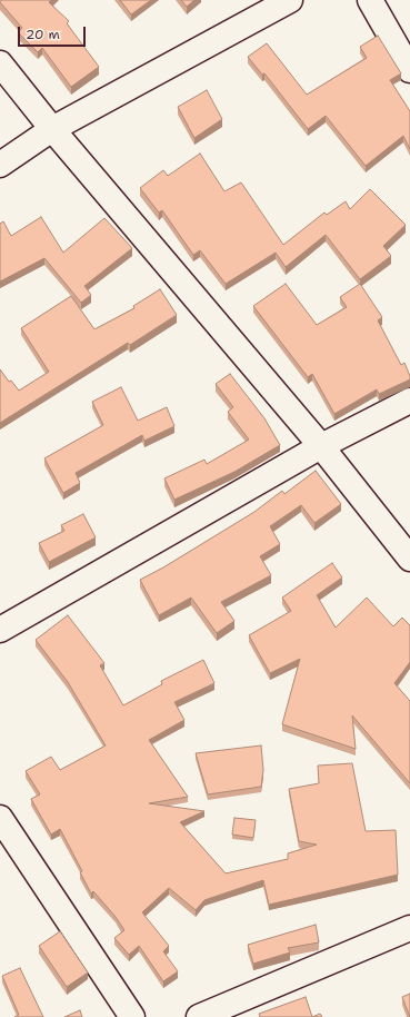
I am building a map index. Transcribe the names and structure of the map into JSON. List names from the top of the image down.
{
  "scale_bar": "20 m"
}
